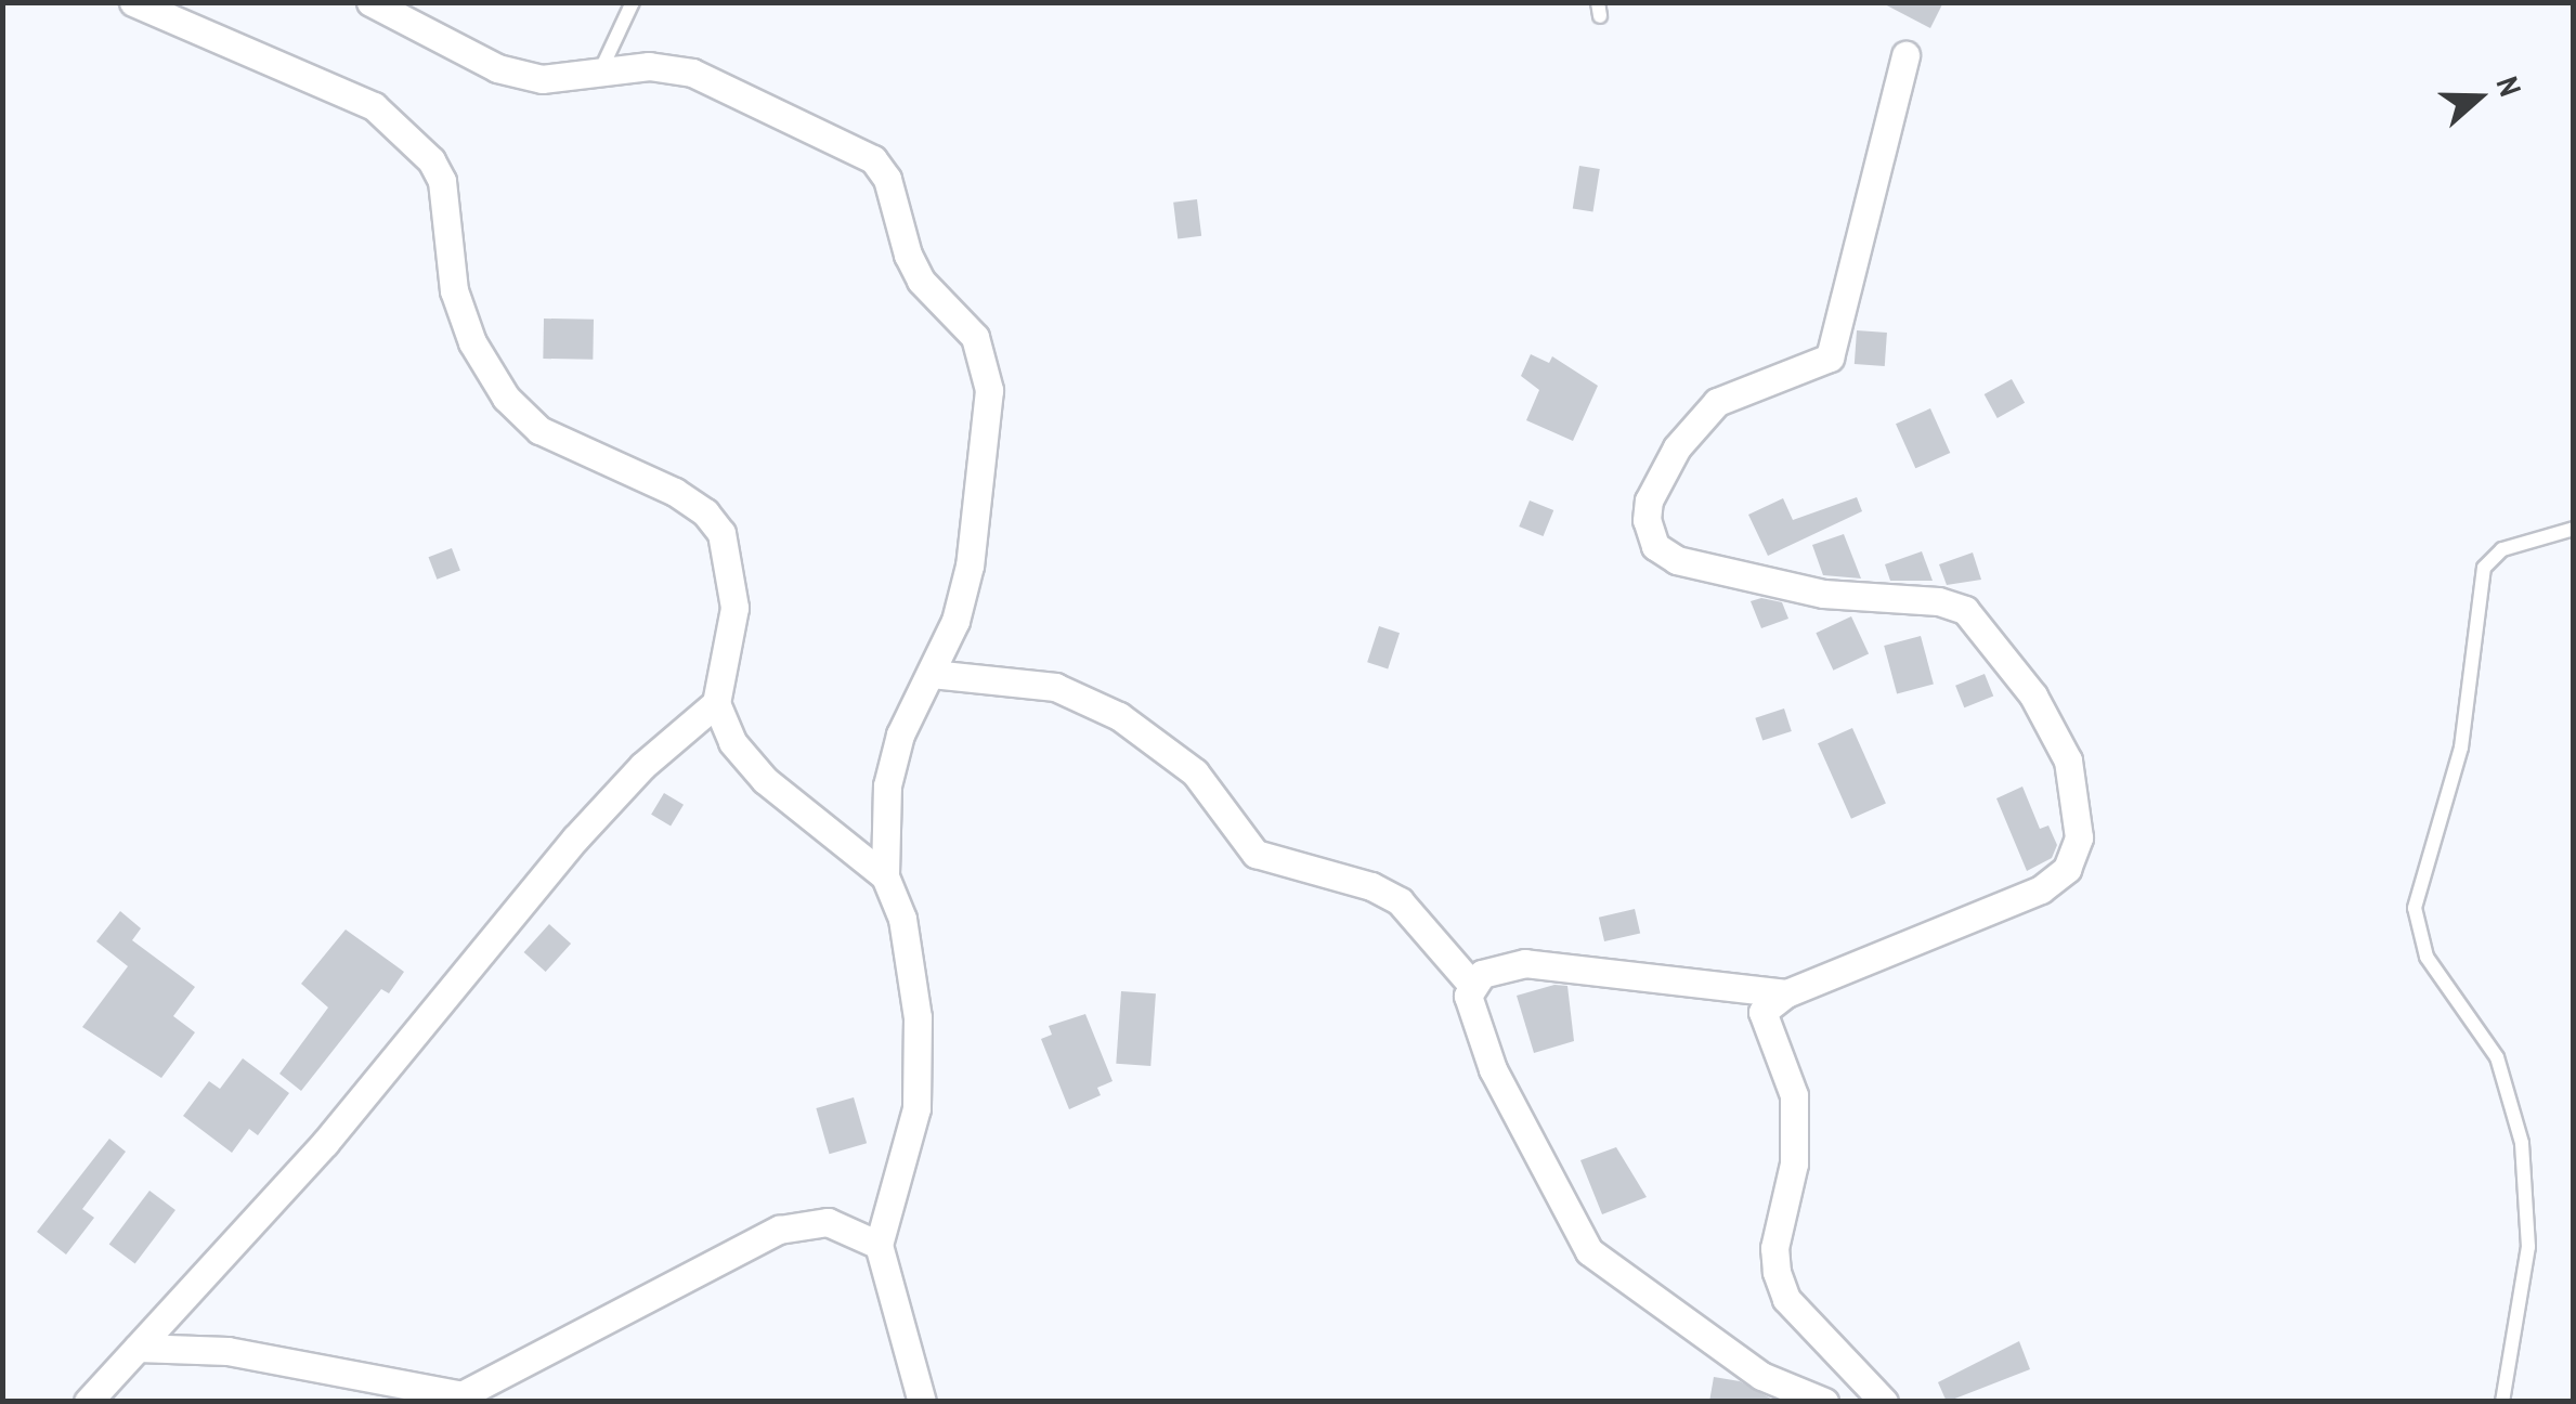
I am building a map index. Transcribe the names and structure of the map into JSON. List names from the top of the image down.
{
  "north": "right"
}
